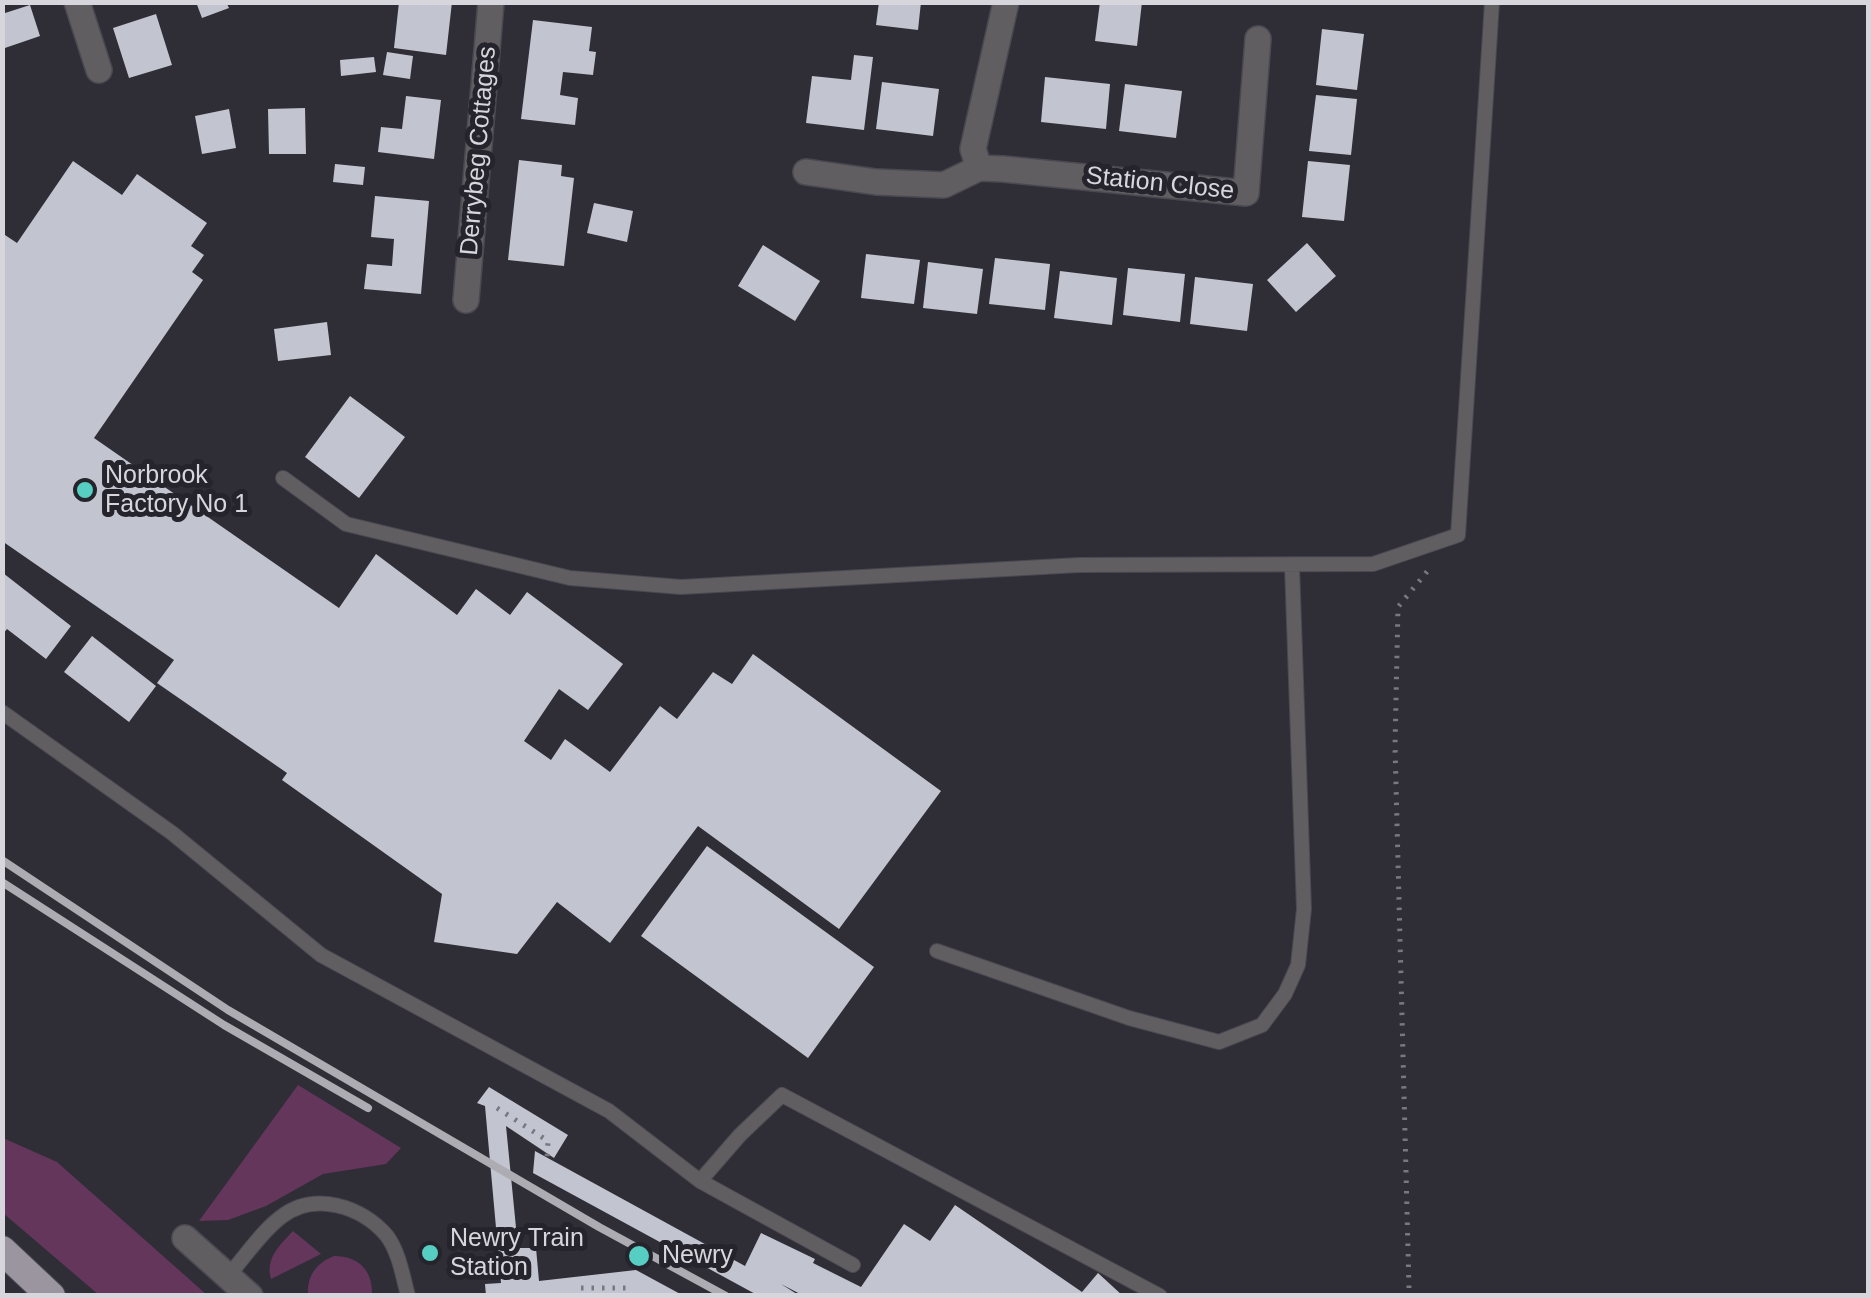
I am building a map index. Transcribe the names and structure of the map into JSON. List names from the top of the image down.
{
  "streets": {
    "street": ["Derrybeg Cottages", "Station Close"]
  },
  "places": ["Norbrook Factory No 1", "Newry Train Station", "Newry"]
}
